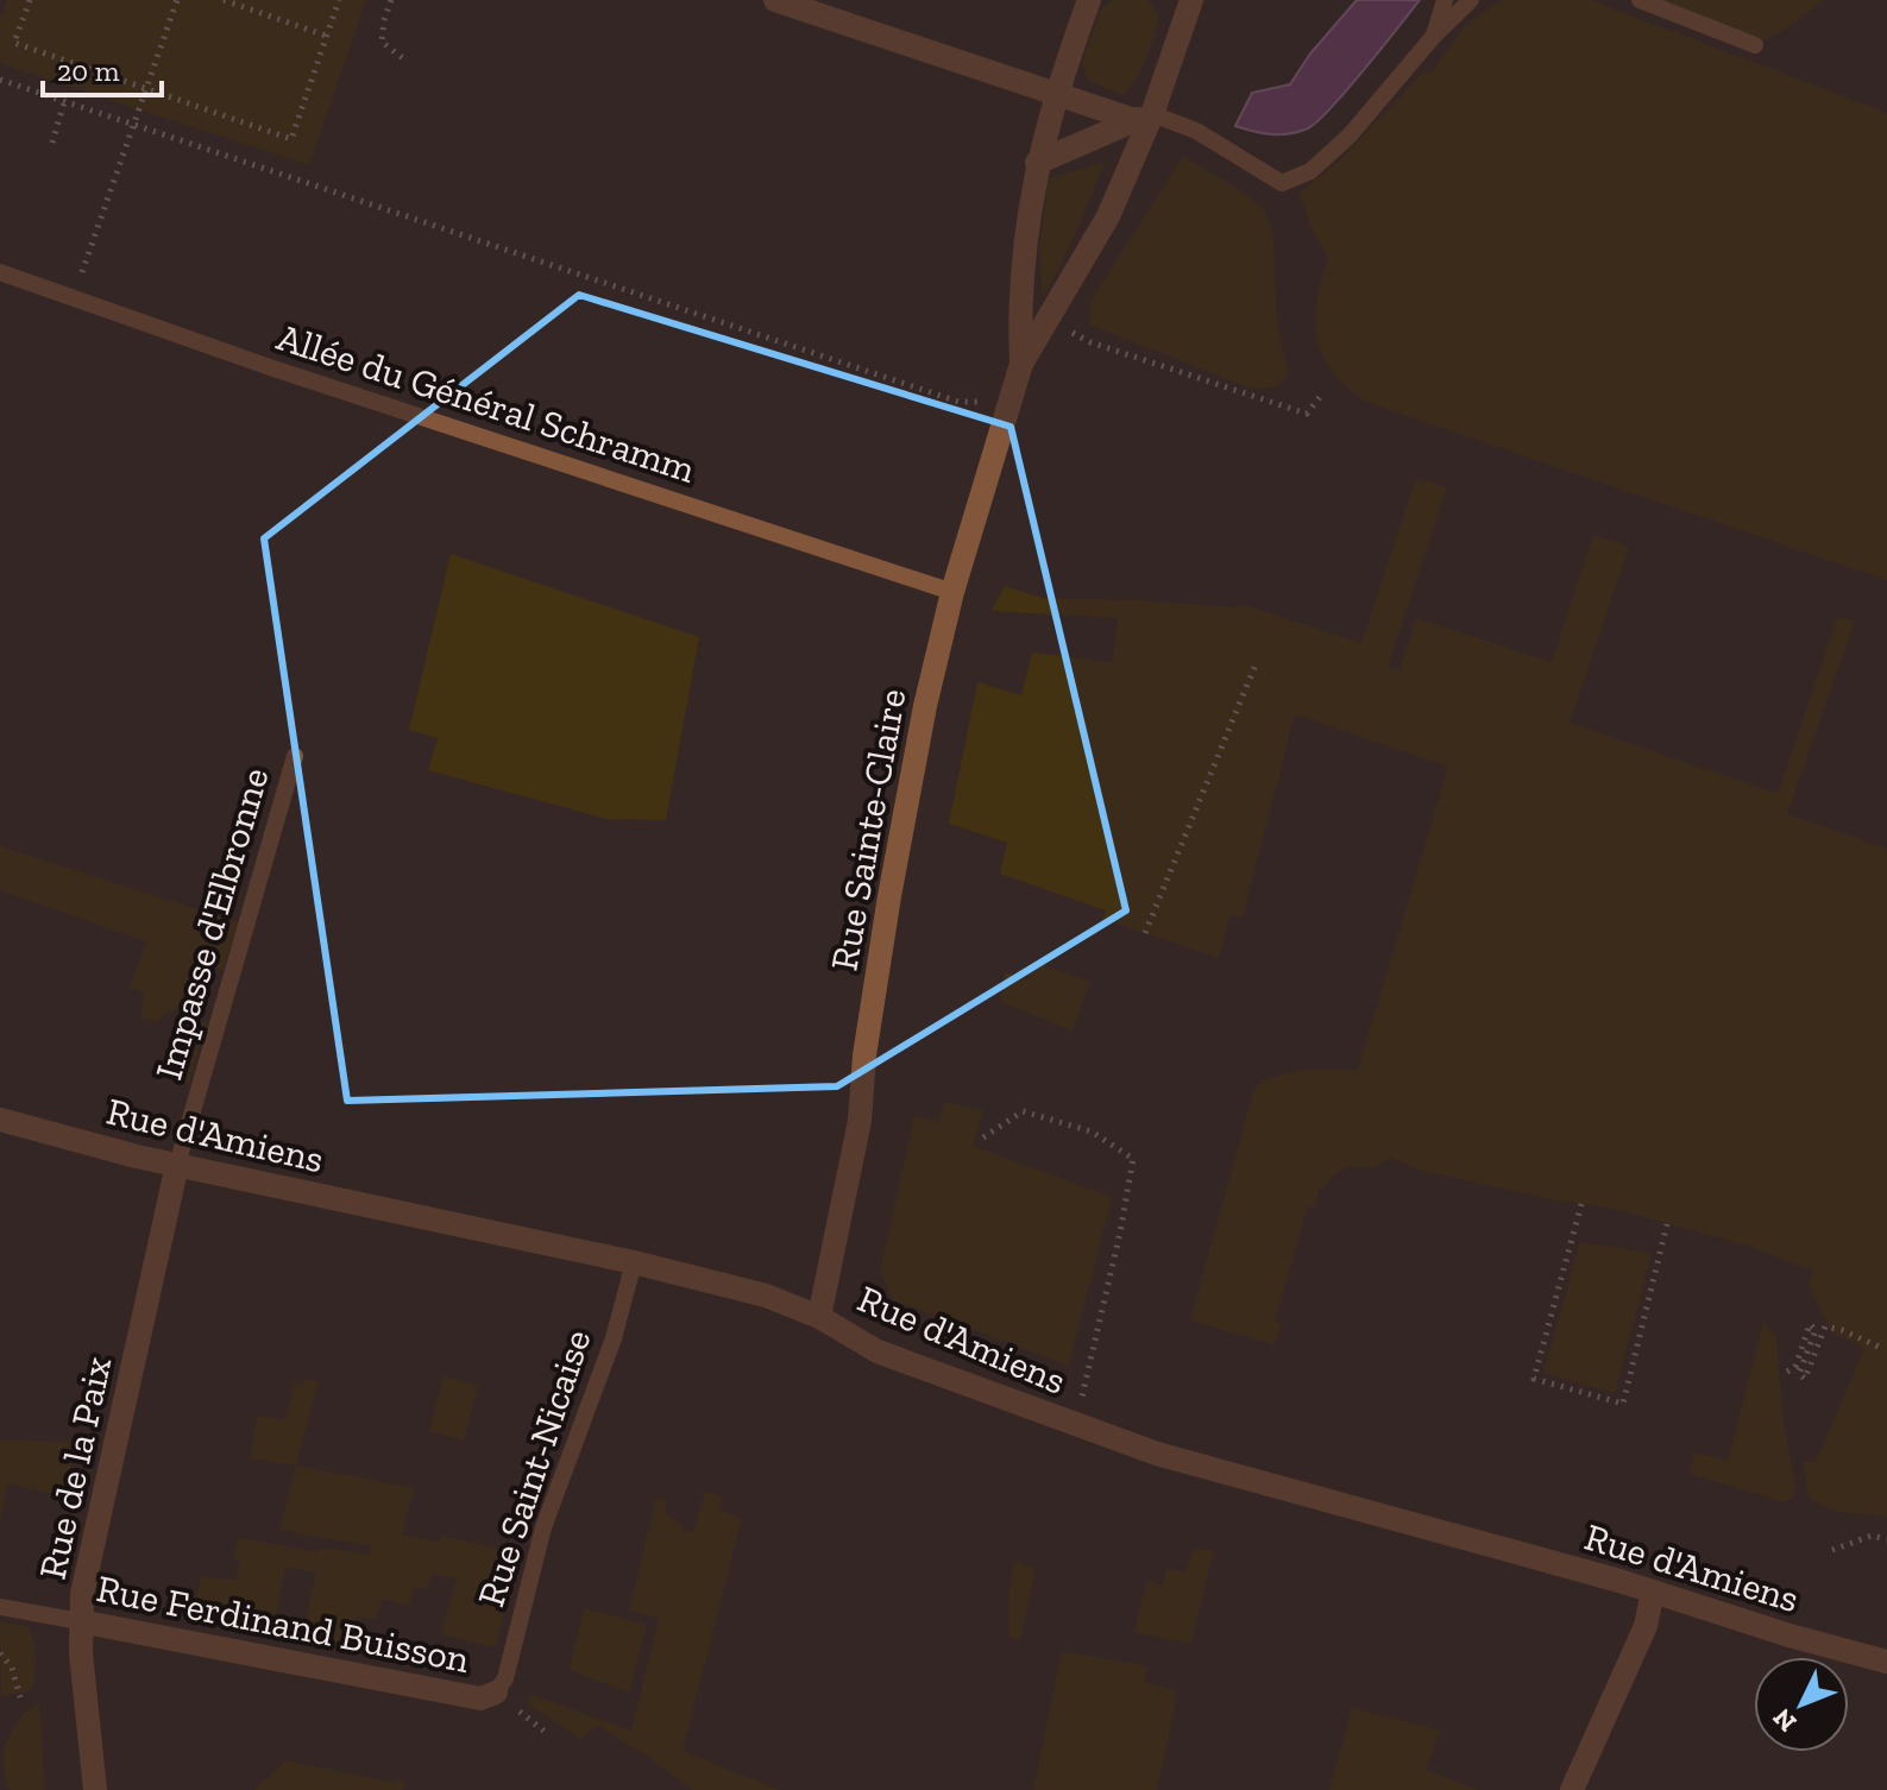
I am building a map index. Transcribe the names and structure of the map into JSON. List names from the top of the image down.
{
  "streets": {
    "street": [
      "Rue Sainte-Claire",
      "Rue d'Amiens",
      "Rue de la Paix",
      "Rue Ferdinand Buisson"
    ],
    "lane": ["Allée du Général Schramm", "Impasse d'Elbronne", "Rue Saint-Nicaise"]
  },
  "crossings": [
    ["Allée du Général Schramm", "Rue Sainte-Claire"],
    ["Rue Sainte-Claire", "Rue d'Amiens"],
    ["Impasse d'Elbronne", "Rue d'Amiens"],
    ["Impasse d'Elbronne", "Rue de la Paix"],
    ["Rue d'Amiens", "Rue de la Paix"],
    ["Rue d'Amiens", "Rue Saint-Nicaise"],
    ["Rue de la Paix", "Rue Ferdinand Buisson"],
    ["Rue Saint-Nicaise", "Rue Ferdinand Buisson"]
  ],
  "scale_bar": "20 m",
  "north": "bottom left"
}
